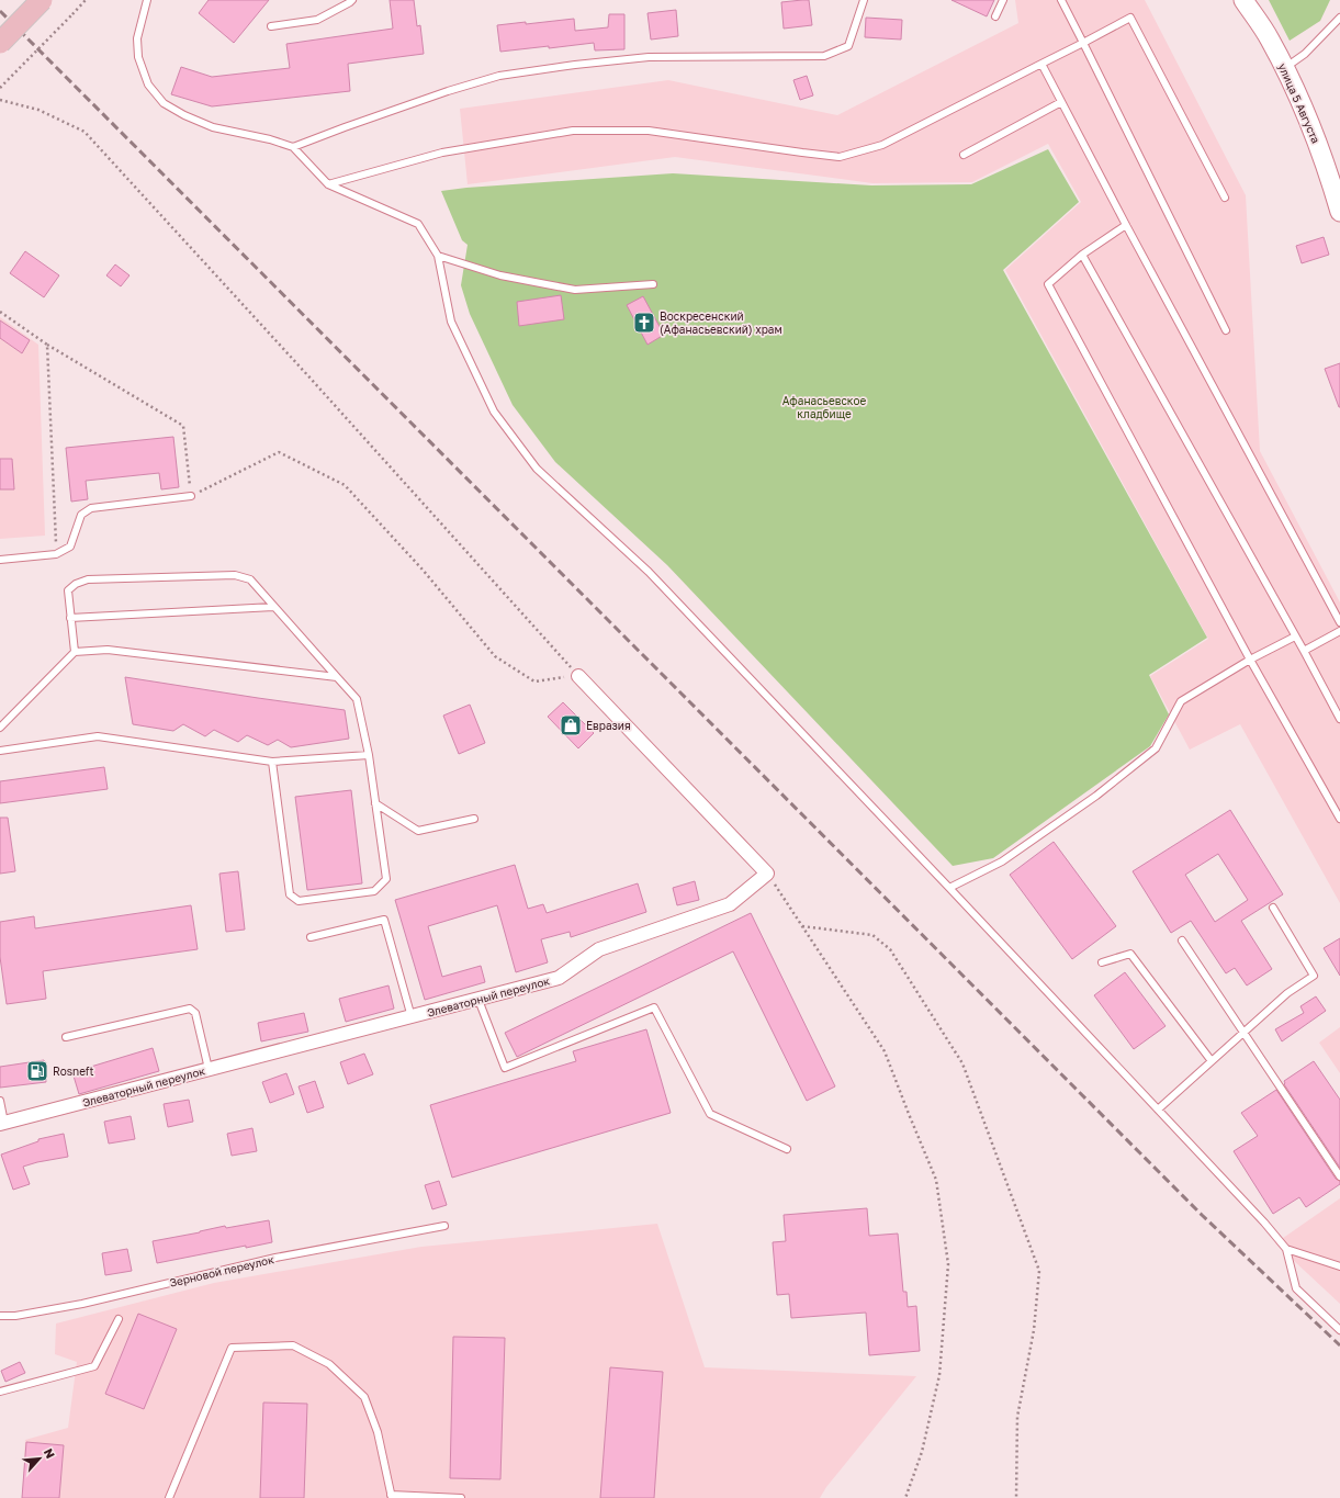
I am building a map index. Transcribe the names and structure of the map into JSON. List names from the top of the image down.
{
  "streets": {
    "main road": ["улица 5 Августа"],
    "street": ["Элеваторный переулок"],
    "lane": ["Зерновой переулок"]
  },
  "parks": ["Афанасьевское кладбище"],
  "places": {
    "church": ["Воскресенский (Афанасьевский) храм"],
    "shop": ["Евразия"],
    "fuel station": ["Rosneft"]
  },
  "north": "top right"
}
